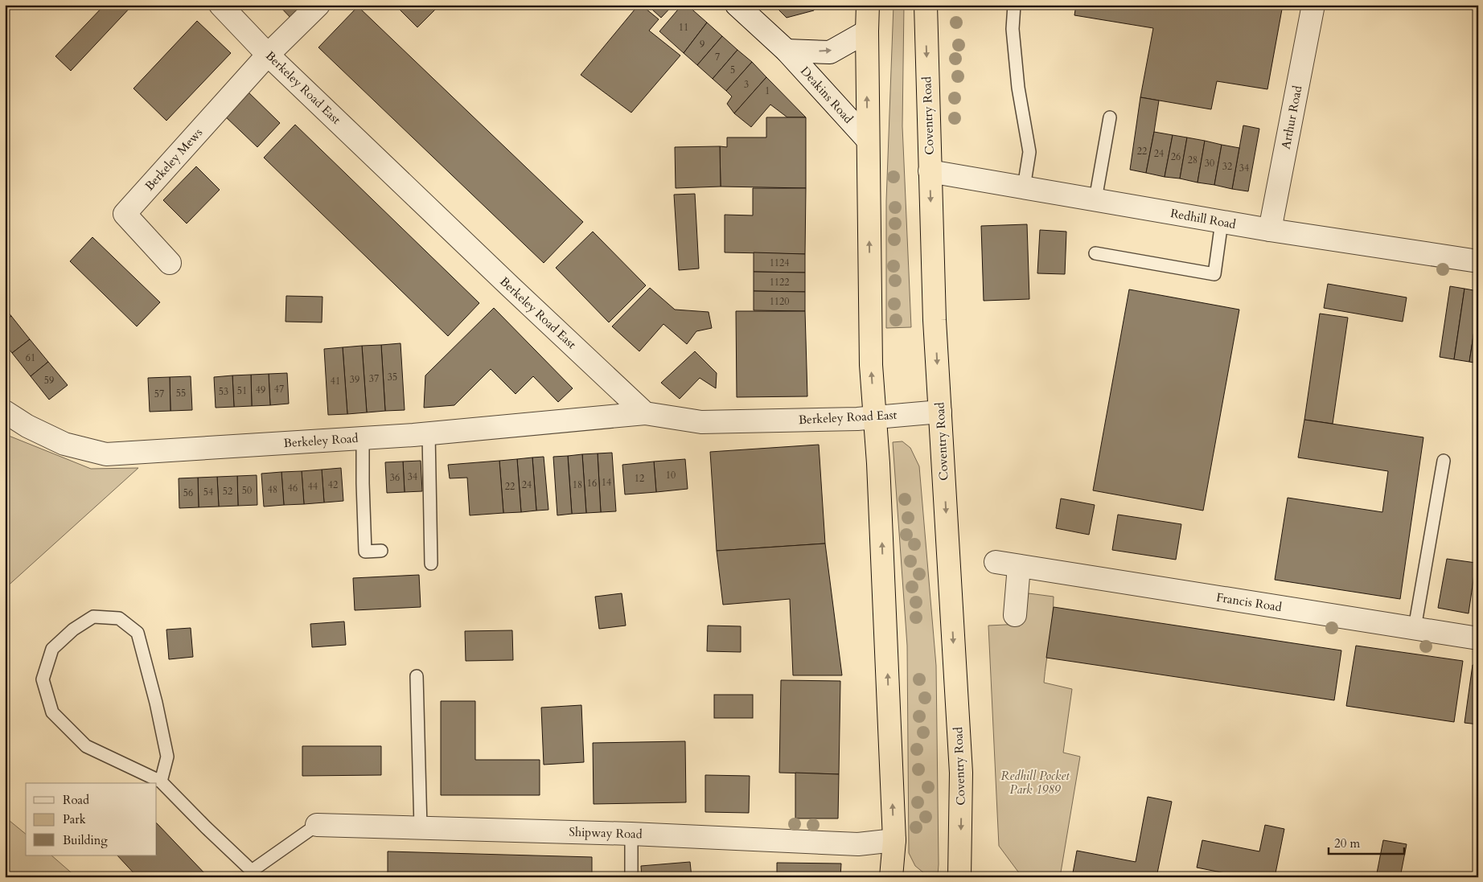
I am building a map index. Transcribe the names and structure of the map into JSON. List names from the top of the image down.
{
  "streets": {
    "highway": ["Coventry Road"],
    "street": [
      "Berkeley Road East",
      "Deakins Road",
      "Arthur Road",
      "Berkeley Mews",
      "Redhill Road",
      "Berkeley Road",
      "Francis Road",
      "Shipway Road"
    ]
  },
  "crossings": [
    ["Berkeley Road East", "Coventry Road"],
    ["Berkeley Road East", "Berkeley Mews"],
    ["Berkeley Road East", "Berkeley Road"],
    ["Coventry Road", "Redhill Road"],
    ["Arthur Road", "Redhill Road"]
  ],
  "parks": ["Redhill Pocket Park 1989"],
  "house_numbers": [
    "11",
    "9",
    "7",
    "5",
    "3",
    "1",
    "22",
    "24",
    "26",
    "28",
    "30",
    "32",
    "34",
    "1124",
    "1122",
    "1120",
    "61",
    "35",
    "37",
    "39",
    "59",
    "41",
    "47",
    "49",
    "51",
    "53",
    "55",
    "57",
    "10",
    "34",
    "36",
    "12",
    "14",
    "16",
    "42",
    "24",
    "18",
    "44",
    "22",
    "46",
    "48",
    "50",
    "52",
    "54",
    "56"
  ],
  "legend": ["Road", "Park", "Building"],
  "scale_bar": "20 m"
}
